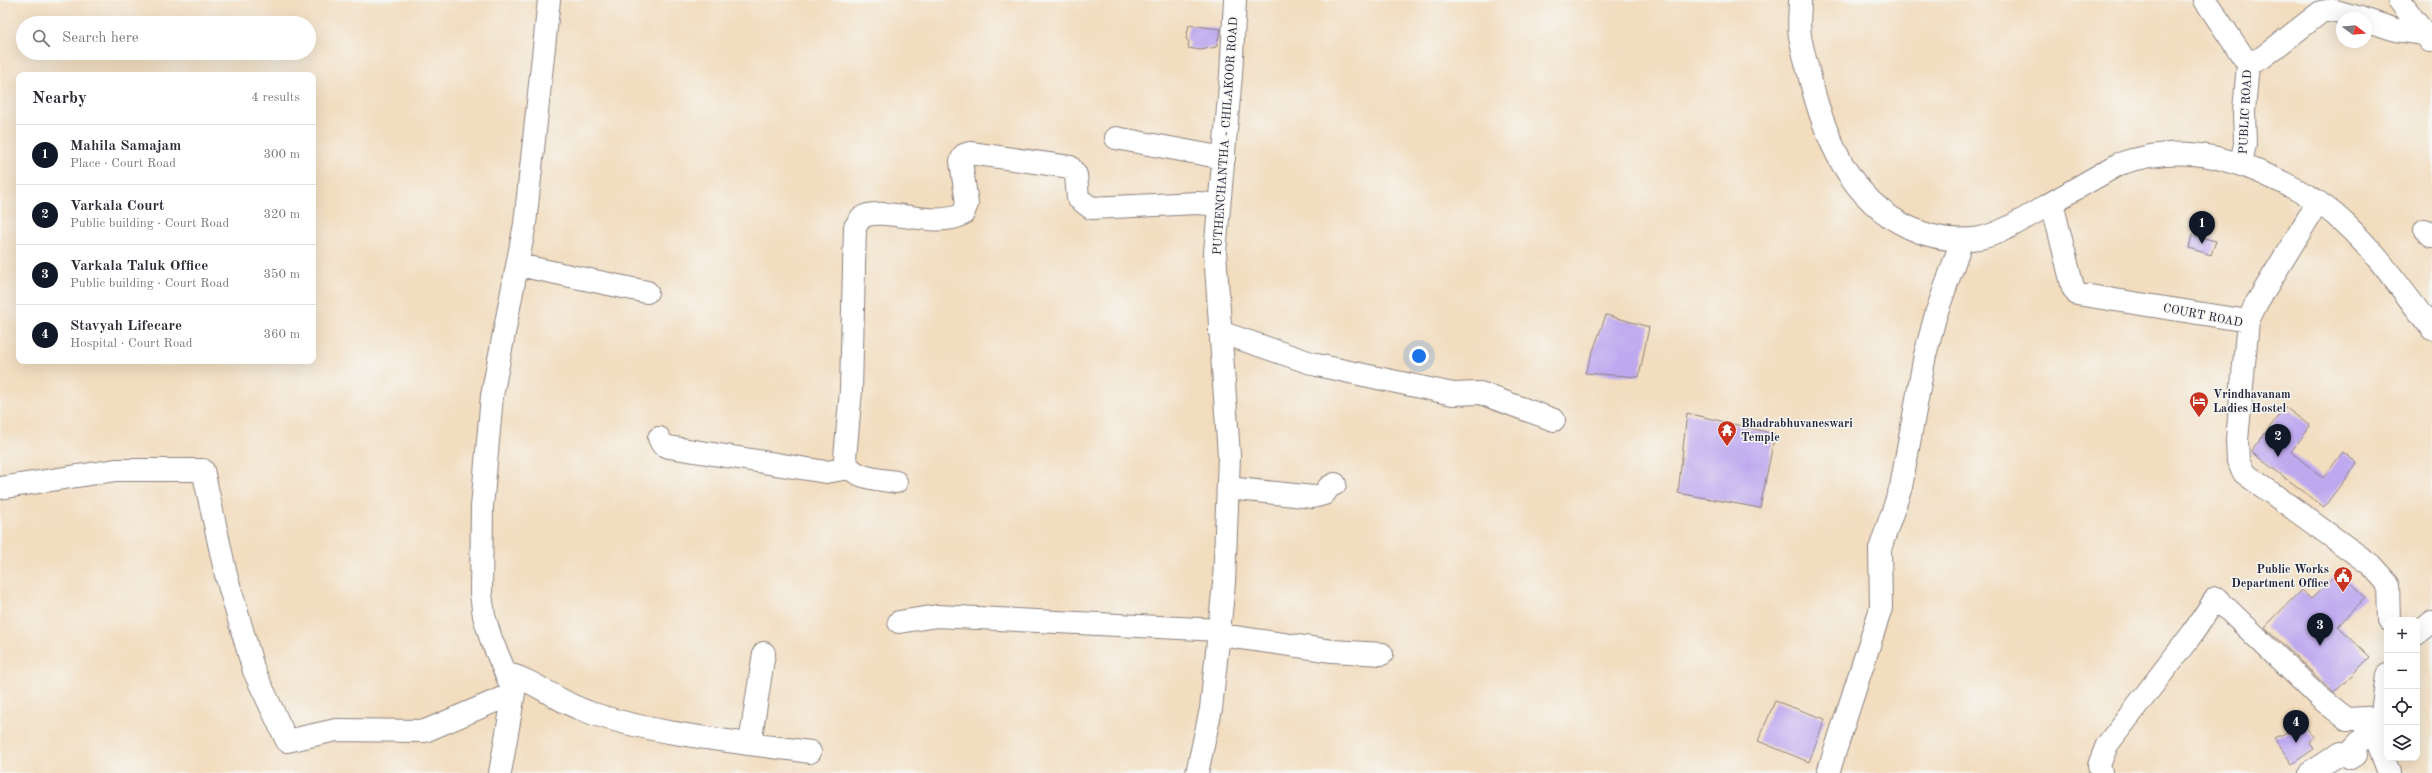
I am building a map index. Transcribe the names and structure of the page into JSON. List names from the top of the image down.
{
  "streets": {
    "street": ["PUBLIC ROAD", "PUTHENCHANTHA - CHILAKOOR ROAD", "COURT ROAD"]
  },
  "places": {
    "hotel": ["Vrindhavanam Ladies Hostel"],
    "temple": ["Bhadrabhuvaneswari Temple"],
    "public building": ["Public Works Department Office"]
  },
  "north": "right",
  "page": {
    "search": "Search here",
    "heading": ["Nearby", "4 results"],
    "list": [
      {
        "mark": "1",
        "name": "Mahila Samajam",
        "note": "Place · Court Road",
        "value": "300 m"
      },
      {
        "mark": "2",
        "name": "Varkala Court",
        "note": "Public building · Court Road",
        "value": "320 m"
      },
      {
        "mark": "3",
        "name": "Varkala Taluk Office",
        "note": "Public building · Court Road",
        "value": "350 m"
      },
      {
        "mark": "4",
        "name": "Stavyah Lifecare",
        "note": "Hospital · Court Road",
        "value": "360 m"
      }
    ],
    "pins": [
      "1",
      "2",
      "3",
      "4"
    ],
    "map_buttons": ["+", "−"]
  }
}
